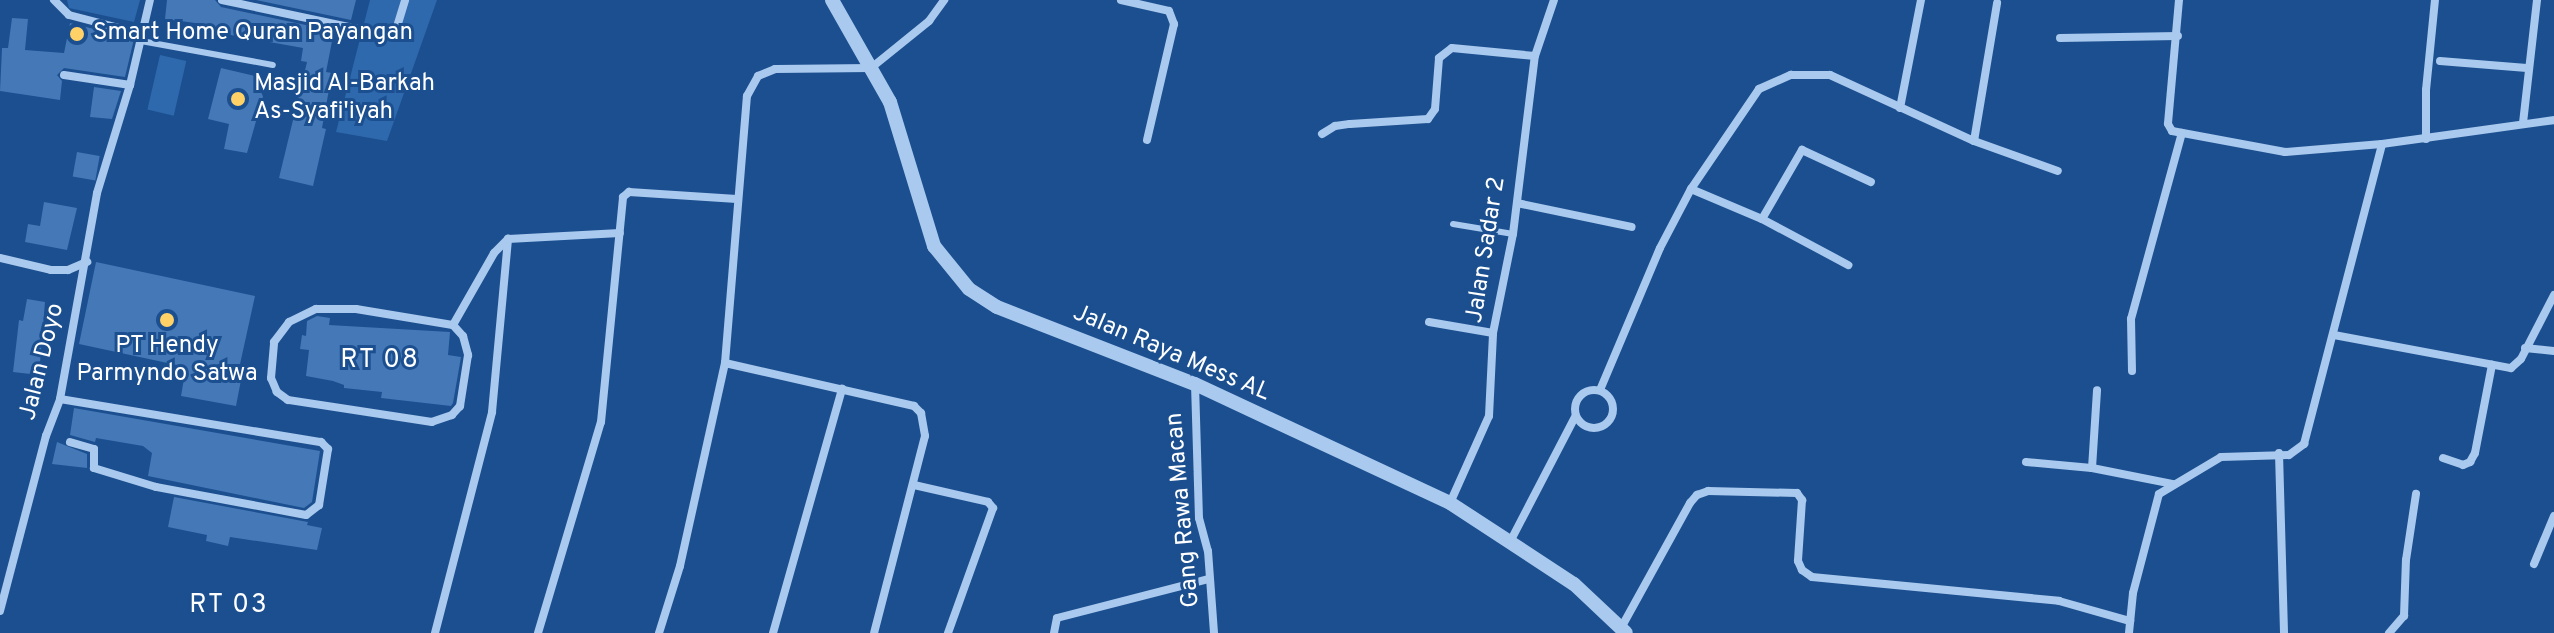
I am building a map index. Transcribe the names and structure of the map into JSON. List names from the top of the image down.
{
  "streets": {
    "street": [
      "Jalan Sadar 2",
      "Jalan Raya Mess AL",
      "Jalan Doyo",
      "Gang Rawa Macan"
    ]
  },
  "crossings": [
    ["Jalan Sadar 2", "Jalan Raya Mess AL"],
    ["Jalan Raya Mess AL", "Gang Rawa Macan"]
  ],
  "districts": ["RT 08", "RT 03"],
  "places": ["Smart Home Quran Payangan", "Masjid Al-Barkah As-Syafi'iyah", "PT Hendy Parmyndo Satwa"]
}
